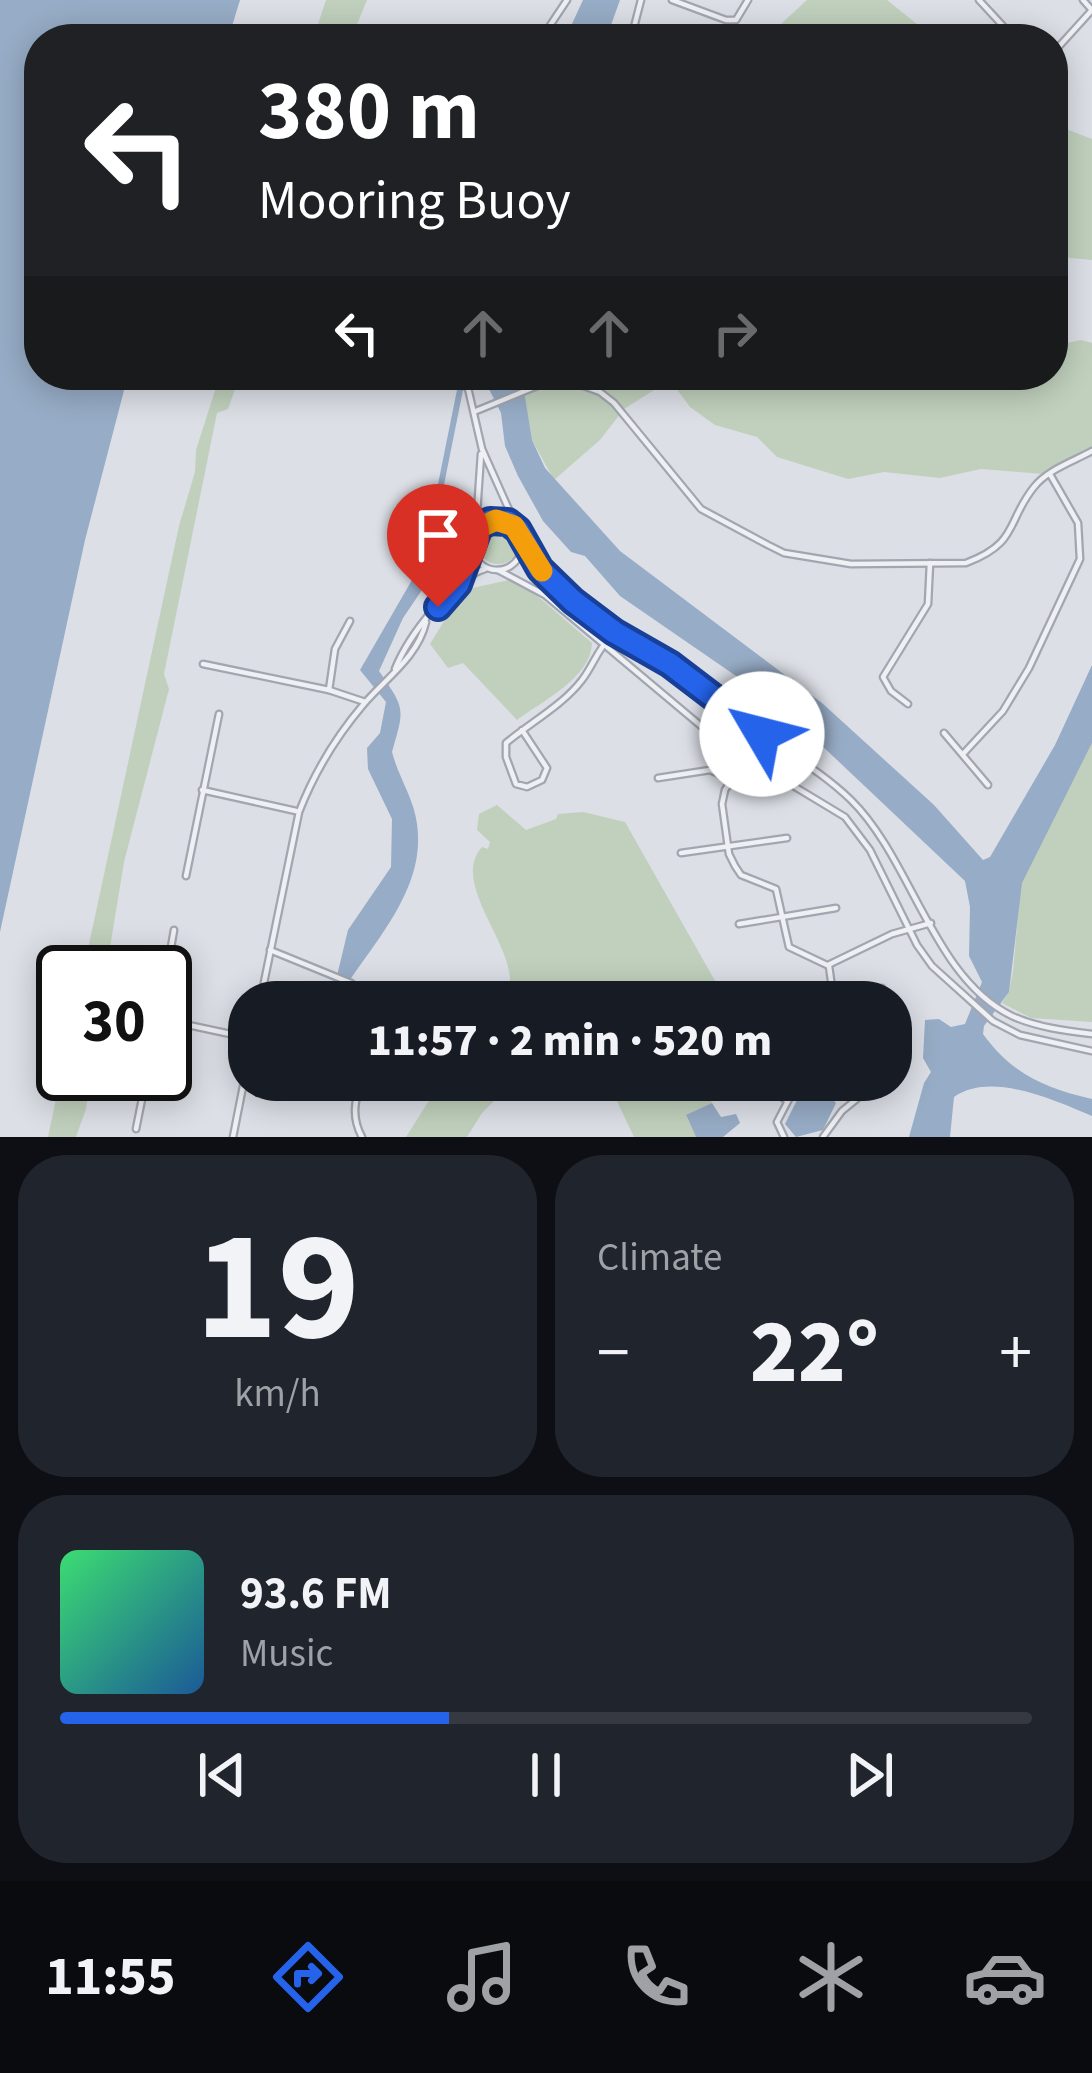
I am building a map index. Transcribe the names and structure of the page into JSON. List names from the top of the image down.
{
  "page": {
    "turn": ["380 m", "Mooring Buoy"],
    "limit": "30",
    "trip": "11:57 · 2 min · 520 m",
    "tile": [
      ["19", "km/h"],
      "Climate"
    ],
    "heat": ["−", "22°", "+"],
    "song": ["93.6 FM", "Music"],
    "tabs": "11:55"
  }
}
